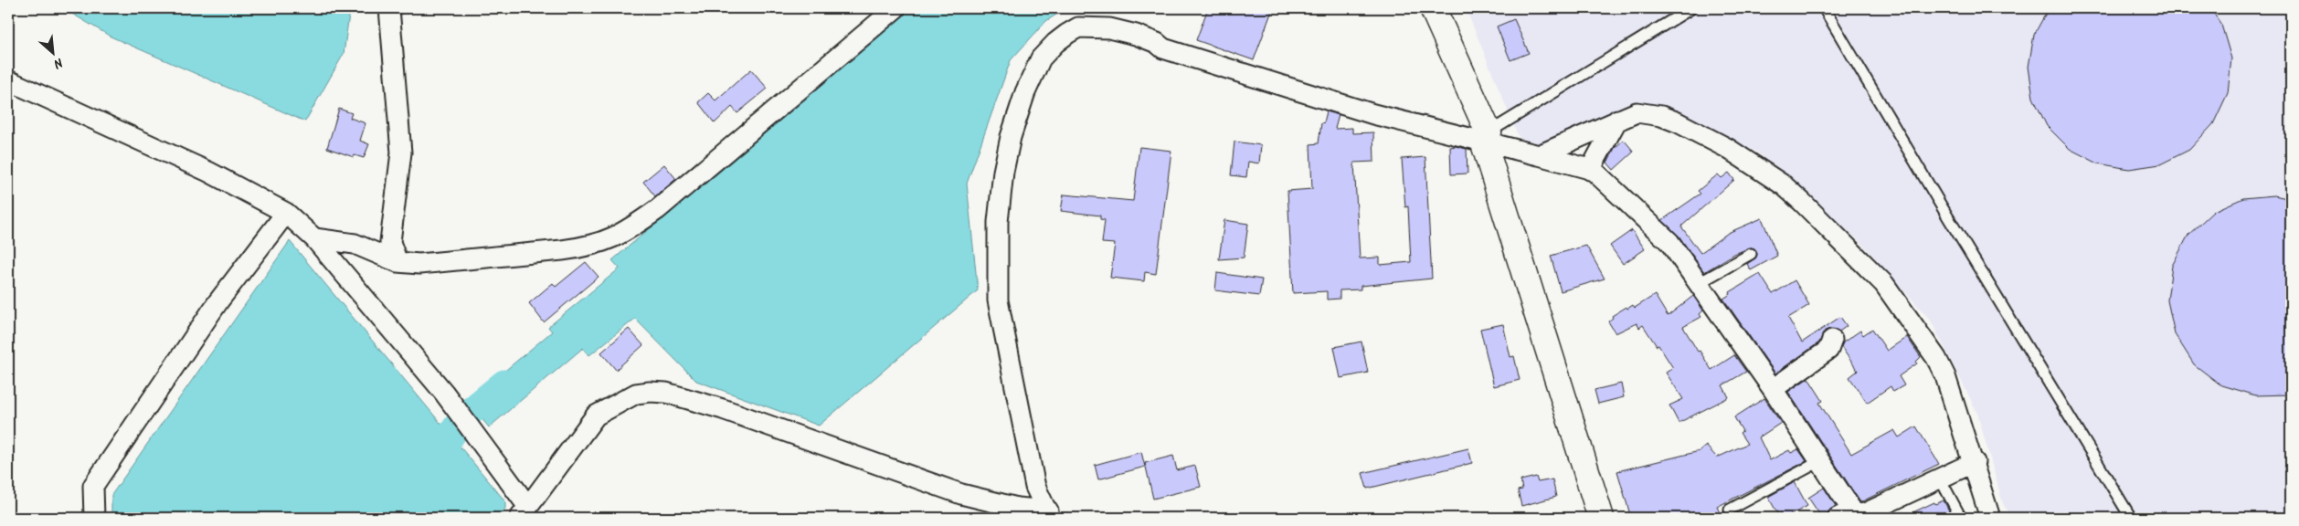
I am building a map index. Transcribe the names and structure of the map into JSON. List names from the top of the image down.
{
  "north": "bottom right"
}
